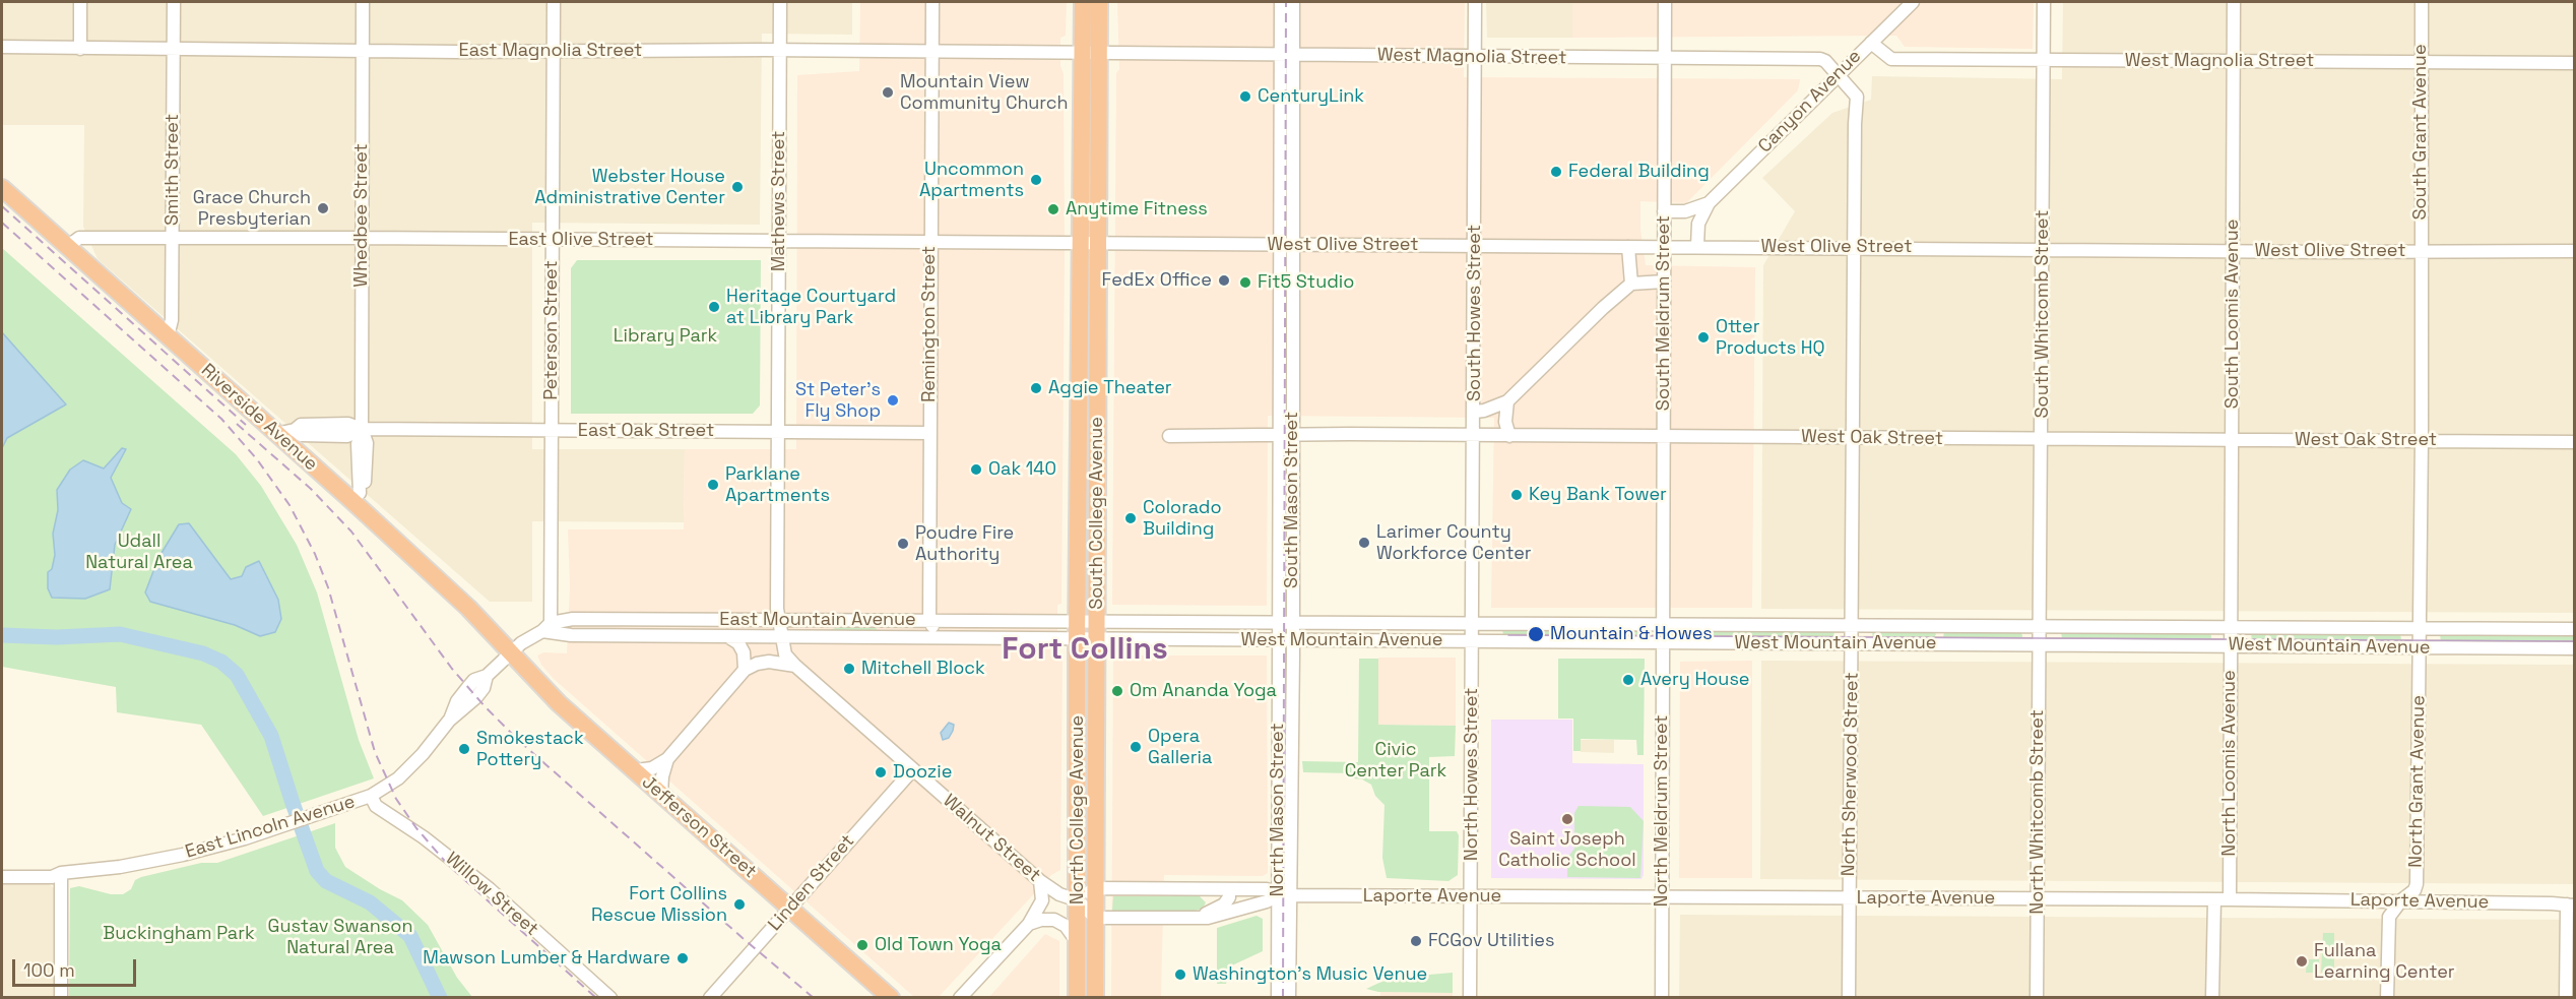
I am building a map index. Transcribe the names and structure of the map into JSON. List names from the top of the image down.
{
  "streets": {
    "highway": [
      "Riverside Avenue",
      "South College Avenue",
      "North College Avenue",
      "Jefferson Street"
    ],
    "street": [
      "East Magnolia Street",
      "West Magnolia Street",
      "Canyon Avenue",
      "South Grant Avenue",
      "Smith Street",
      "Mathews Street",
      "Whedbee Street",
      "East Olive Street",
      "West Olive Street",
      "South Howes Street",
      "South Meldrum Street",
      "South Whitcomb Street",
      "South Loomis Avenue",
      "Remington Street",
      "Peterson Street",
      "East Oak Street",
      "West Oak Street",
      "South Mason Street",
      "East Mountain Avenue",
      "West Mountain Avenue",
      "North Loomis Avenue",
      "North Howes Street",
      "North Sherwood Street",
      "North Grant Avenue",
      "North Mason Street",
      "North Meldrum Street",
      "North Whitcomb Street",
      "East Lincoln Avenue",
      "Walnut Street",
      "Linden Street",
      "Willow Street",
      "Laporte Avenue"
    ]
  },
  "crossings": [
    ["East Magnolia Street", "West Magnolia Street"],
    ["East Magnolia Street", "Smith Street"],
    ["East Magnolia Street", "Mathews Street"],
    ["East Magnolia Street", "Whedbee Street"],
    ["East Magnolia Street", "Remington Street"],
    ["East Magnolia Street", "Peterson Street"],
    ["East Magnolia Street", "South College Avenue"],
    ["West Magnolia Street", "Canyon Avenue"],
    ["West Magnolia Street", "South Grant Avenue"],
    ["West Magnolia Street", "West Olive Street"],
    ["West Magnolia Street", "South Howes Street"],
    ["West Magnolia Street", "South Meldrum Street"],
    ["West Magnolia Street", "South Whitcomb Street"],
    ["West Magnolia Street", "South Loomis Avenue"],
    ["West Magnolia Street", "West Oak Street"],
    ["West Magnolia Street", "South Mason Street"],
    ["West Magnolia Street", "South College Avenue"],
    ["West Magnolia Street", "North Sherwood Street"],
    ["Canyon Avenue", "West Olive Street"],
    ["Canyon Avenue", "South Meldrum Street"],
    ["South Grant Avenue", "West Olive Street"],
    ["South Grant Avenue", "West Oak Street"],
    ["South Grant Avenue", "West Mountain Avenue"],
    ["South Grant Avenue", "North Grant Avenue"],
    ["Smith Street", "East Olive Street"],
    ["Smith Street", "Riverside Avenue"],
    ["Mathews Street", "East Olive Street"],
    ["Mathews Street", "East Oak Street"],
    ["Mathews Street", "East Mountain Avenue"],
    ["Mathews Street", "Walnut Street"],
    ["Whedbee Street", "East Olive Street"],
    ["Whedbee Street", "Riverside Avenue"],
    ["Whedbee Street", "East Oak Street"],
    ["East Olive Street", "West Olive Street"],
    ["East Olive Street", "Remington Street"],
    ["East Olive Street", "Peterson Street"],
    ["East Olive Street", "Riverside Avenue"],
    ["East Olive Street", "South College Avenue"],
    ["West Olive Street", "South Howes Street"],
    ["West Olive Street", "South Meldrum Street"],
    ["West Olive Street", "South Whitcomb Street"],
    ["West Olive Street", "South Loomis Avenue"],
    ["West Olive Street", "South Mason Street"],
    ["West Olive Street", "South College Avenue"],
    ["South Howes Street", "West Oak Street"],
    ["South Howes Street", "West Mountain Avenue"],
    ["South Howes Street", "North Howes Street"],
    ["South Meldrum Street", "West Oak Street"],
    ["South Meldrum Street", "West Mountain Avenue"],
    ["South Meldrum Street", "North Meldrum Street"],
    ["South Whitcomb Street", "West Oak Street"],
    ["South Whitcomb Street", "West Mountain Avenue"],
    ["South Whitcomb Street", "North Whitcomb Street"],
    ["South Loomis Avenue", "West Oak Street"],
    ["South Loomis Avenue", "West Mountain Avenue"],
    ["South Loomis Avenue", "North Loomis Avenue"],
    ["Remington Street", "East Oak Street"],
    ["Remington Street", "East Mountain Avenue"],
    ["Peterson Street", "East Oak Street"],
    ["Peterson Street", "East Mountain Avenue"],
    ["Riverside Avenue", "East Oak Street"],
    ["Riverside Avenue", "East Mountain Avenue"],
    ["Riverside Avenue", "East Lincoln Avenue"],
    ["Riverside Avenue", "Jefferson Street"],
    ["West Oak Street", "South Mason Street"],
    ["West Oak Street", "North Sherwood Street"],
    ["South Mason Street", "West Mountain Avenue"],
    ["South Mason Street", "North Mason Street"],
    ["South Mason Street", "Laporte Avenue"],
    ["South College Avenue", "East Mountain Avenue"],
    ["South College Avenue", "West Mountain Avenue"],
    ["South College Avenue", "North College Avenue"],
    ["East Mountain Avenue", "West Mountain Avenue"],
    ["East Mountain Avenue", "North College Avenue"],
    ["East Mountain Avenue", "East Lincoln Avenue"],
    ["East Mountain Avenue", "Jefferson Street"],
    ["East Mountain Avenue", "Walnut Street"],
    ["West Mountain Avenue", "North Loomis Avenue"],
    ["West Mountain Avenue", "North Howes Street"],
    ["West Mountain Avenue", "North Sherwood Street"],
    ["West Mountain Avenue", "North Grant Avenue"],
    ["West Mountain Avenue", "North College Avenue"],
    ["West Mountain Avenue", "North Mason Street"],
    ["West Mountain Avenue", "North Meldrum Street"],
    ["West Mountain Avenue", "North Whitcomb Street"],
    ["North Loomis Avenue", "Laporte Avenue"],
    ["North Howes Street", "Laporte Avenue"],
    ["North Sherwood Street", "Laporte Avenue"],
    ["North Grant Avenue", "Laporte Avenue"],
    ["North College Avenue", "Walnut Street"],
    ["North College Avenue", "Laporte Avenue"],
    ["North Mason Street", "Laporte Avenue"],
    ["North Meldrum Street", "Laporte Avenue"],
    ["North Whitcomb Street", "Laporte Avenue"],
    ["East Lincoln Avenue", "Jefferson Street"],
    ["East Lincoln Avenue", "Willow Street"],
    ["Jefferson Street", "Linden Street"],
    ["Walnut Street", "Linden Street"]
  ],
  "districts": ["Fort Collins"],
  "parks": [
    "Library Park",
    "Udall Natural Area",
    "Civic Center Park",
    "Gustav Swanson Natural Area",
    "Buckingham Park"
  ],
  "places": [
    "Mountain View Community Church",
    "CenturyLink",
    "Federal Building",
    "Uncommon Apartments",
    "Webster House Administrative Center",
    "Grace Church Presbyterian",
    "Anytime Fitness",
    "FedEx Office",
    "Fit5 Studio",
    "Heritage Courtyard at Library Park",
    "Otter Products HQ",
    "Aggie Theater",
    "St Peter's Fly Shop",
    "Oak 140",
    "Parklane Apartments",
    "Key Bank Tower",
    "Colorado Building",
    "Larimer County Workforce Center",
    "Poudre Fire Authority",
    "Mountain & Howes",
    "Mitchell Block",
    "Avery House",
    "Om Ananda Yoga",
    "Opera Galleria",
    "Smokestack Pottery",
    "Doozie",
    "Saint Joseph Catholic School",
    "Fort Collins Rescue Mission",
    "FCGov Utilities",
    "Old Town Yoga",
    "Mawson Lumber & Hardware",
    "Fullana Learning Center",
    "Washington's Music Venue"
  ],
  "scale_bar": "100 m"
}
